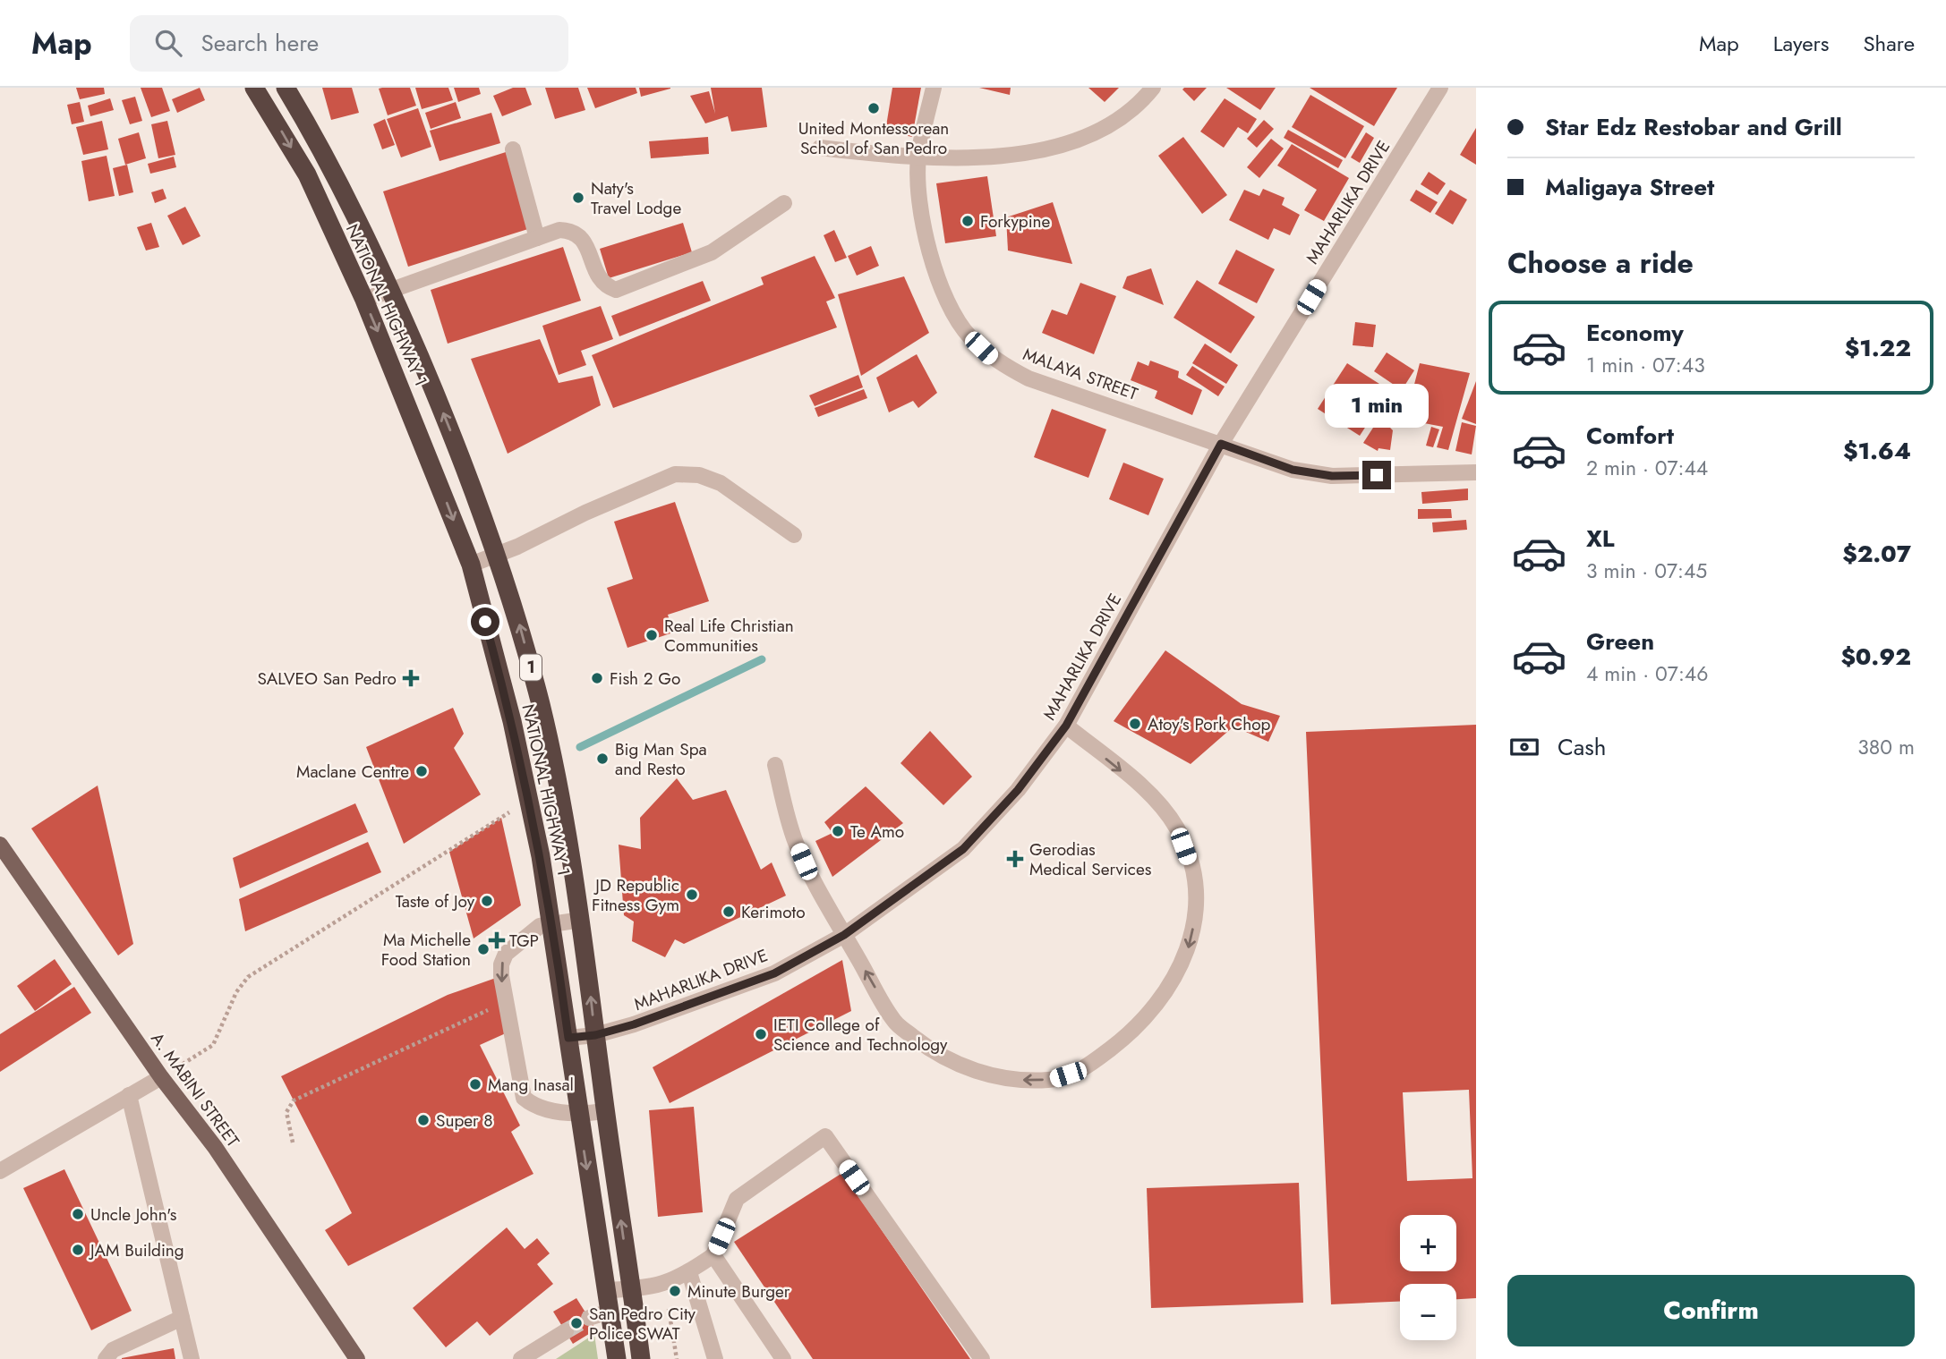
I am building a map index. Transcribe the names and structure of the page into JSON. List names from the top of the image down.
{
  "streets": {
    "highway": ["NATIONAL HIGHWAY 1", "1"],
    "main road": ["A. MABINI STREET"],
    "street": ["MAHARLIKA DRIVE", "MALAYA STREET"]
  },
  "crossings": [
    ["MAHARLIKA DRIVE", "NATIONAL HIGHWAY 1"],
    ["MAHARLIKA DRIVE", "MALAYA STREET"]
  ],
  "places": {
    "other": [
      "United Montessorean School of San Pedro",
      "Naty's Travel Lodge",
      "Forkypine",
      "Real Life Christian Communities",
      "Fish 2 Go",
      "Atoy's Pork Chop",
      "Big Man Spa and Resto",
      "Maclane Centre",
      "Te Amo",
      "JD Republic Fitness Gym",
      "Taste of Joy",
      "Kerimoto",
      "Ma Michelle Food Station",
      "IETI College of Science and Technology",
      "Mang Inasal",
      "Super 8",
      "Uncle John's",
      "JAM Building",
      "Minute Burger",
      "San Pedro City Police SWAT"
    ],
    "health": ["SALVEO San Pedro", "Gerodias Medical Services", "TGP"]
  },
  "page": {
    "header": "Map",
    "search": "Search here",
    "nav": ["Map", "Layers", "Share"],
    "banner": ["Star Edz Restobar and Grill", "Maligaya Street"],
    "heading": "Choose a ride",
    "list": [
      {
        "name": "Economy",
        "note": "1 min · 07:43",
        "value": "$1.22"
      },
      {
        "name": "Comfort",
        "note": "2 min · 07:44",
        "value": "$1.64"
      },
      {
        "name": "XL",
        "note": "3 min · 07:45",
        "value": "$2.07"
      },
      {
        "name": "Green",
        "note": "4 min · 07:46",
        "value": "$0.92"
      }
    ],
    "bubble": "1 min",
    "pay": ["Cash", "380 m"],
    "map_buttons": ["+", "−"],
    "buttons": "Confirm"
  }
}
